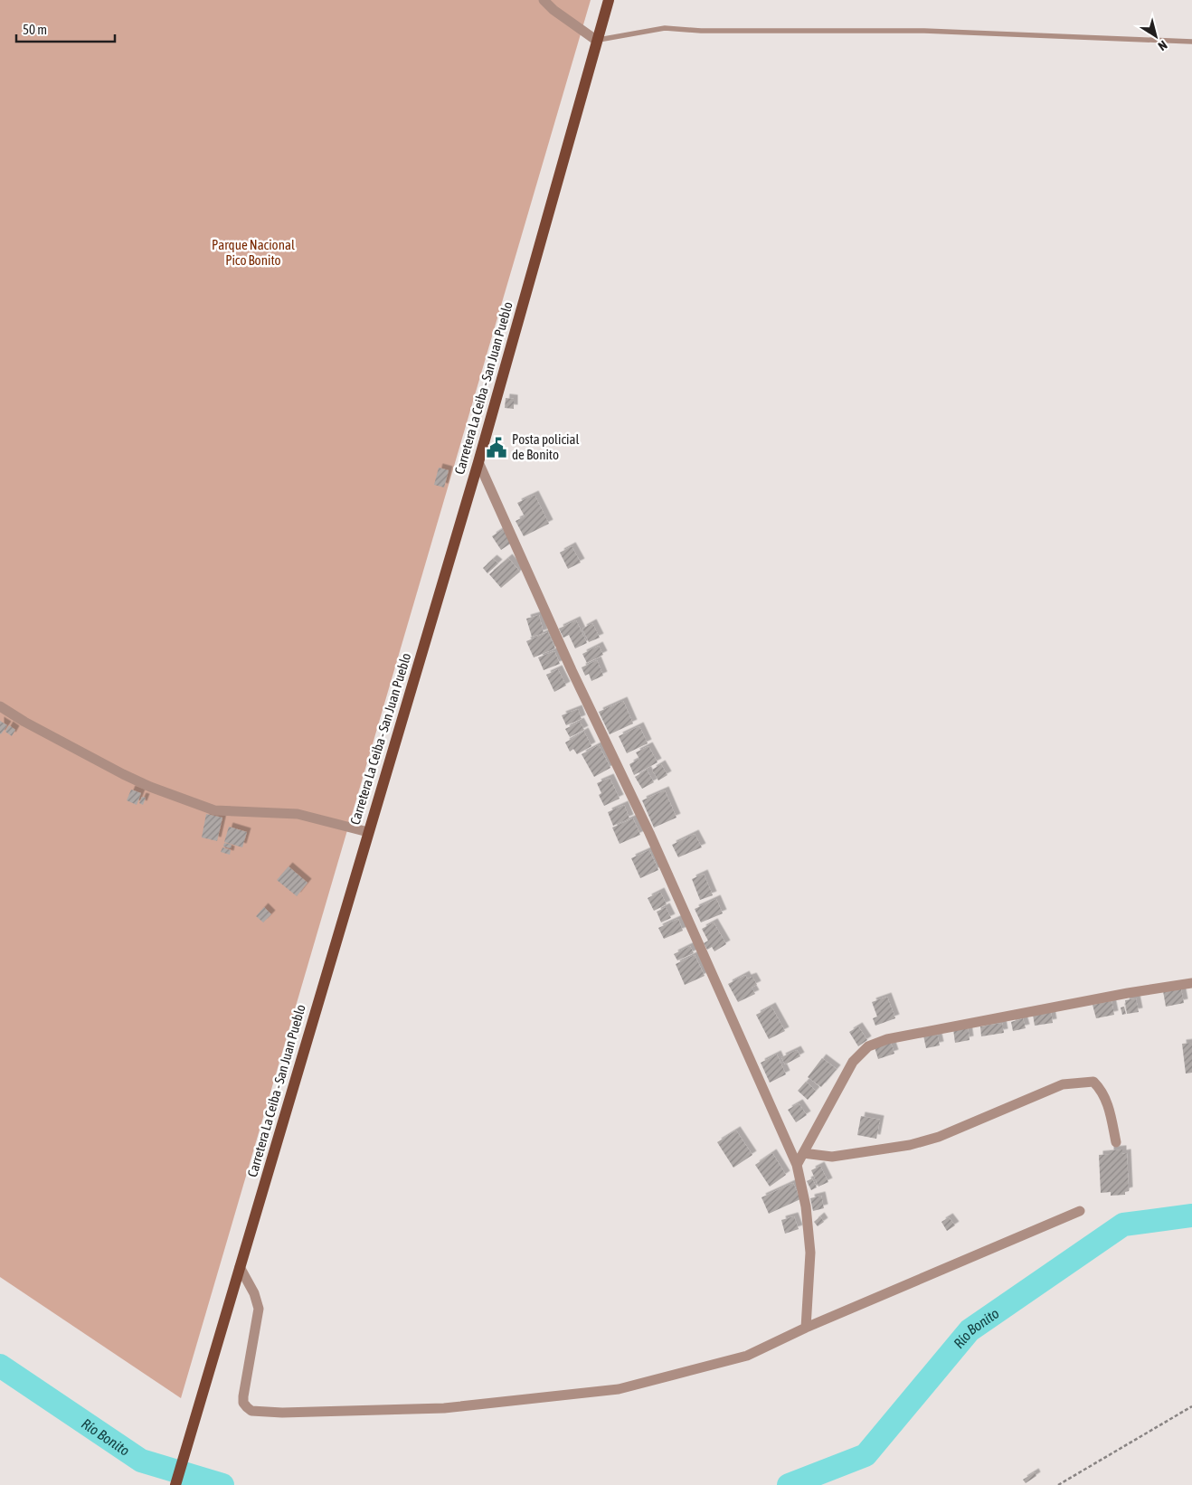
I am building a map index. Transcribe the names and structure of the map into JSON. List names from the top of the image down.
{
  "streets": {
    "main road": ["Carretera La Ceiba - San Juan Pueblo"]
  },
  "water": ["Río Bonito"],
  "parks": ["Parque Nacional Pico Bonito"],
  "places": {
    "public building": ["Posta policial de Bonito"]
  },
  "scale_bar": "50 m",
  "north": "bottom right"
}
